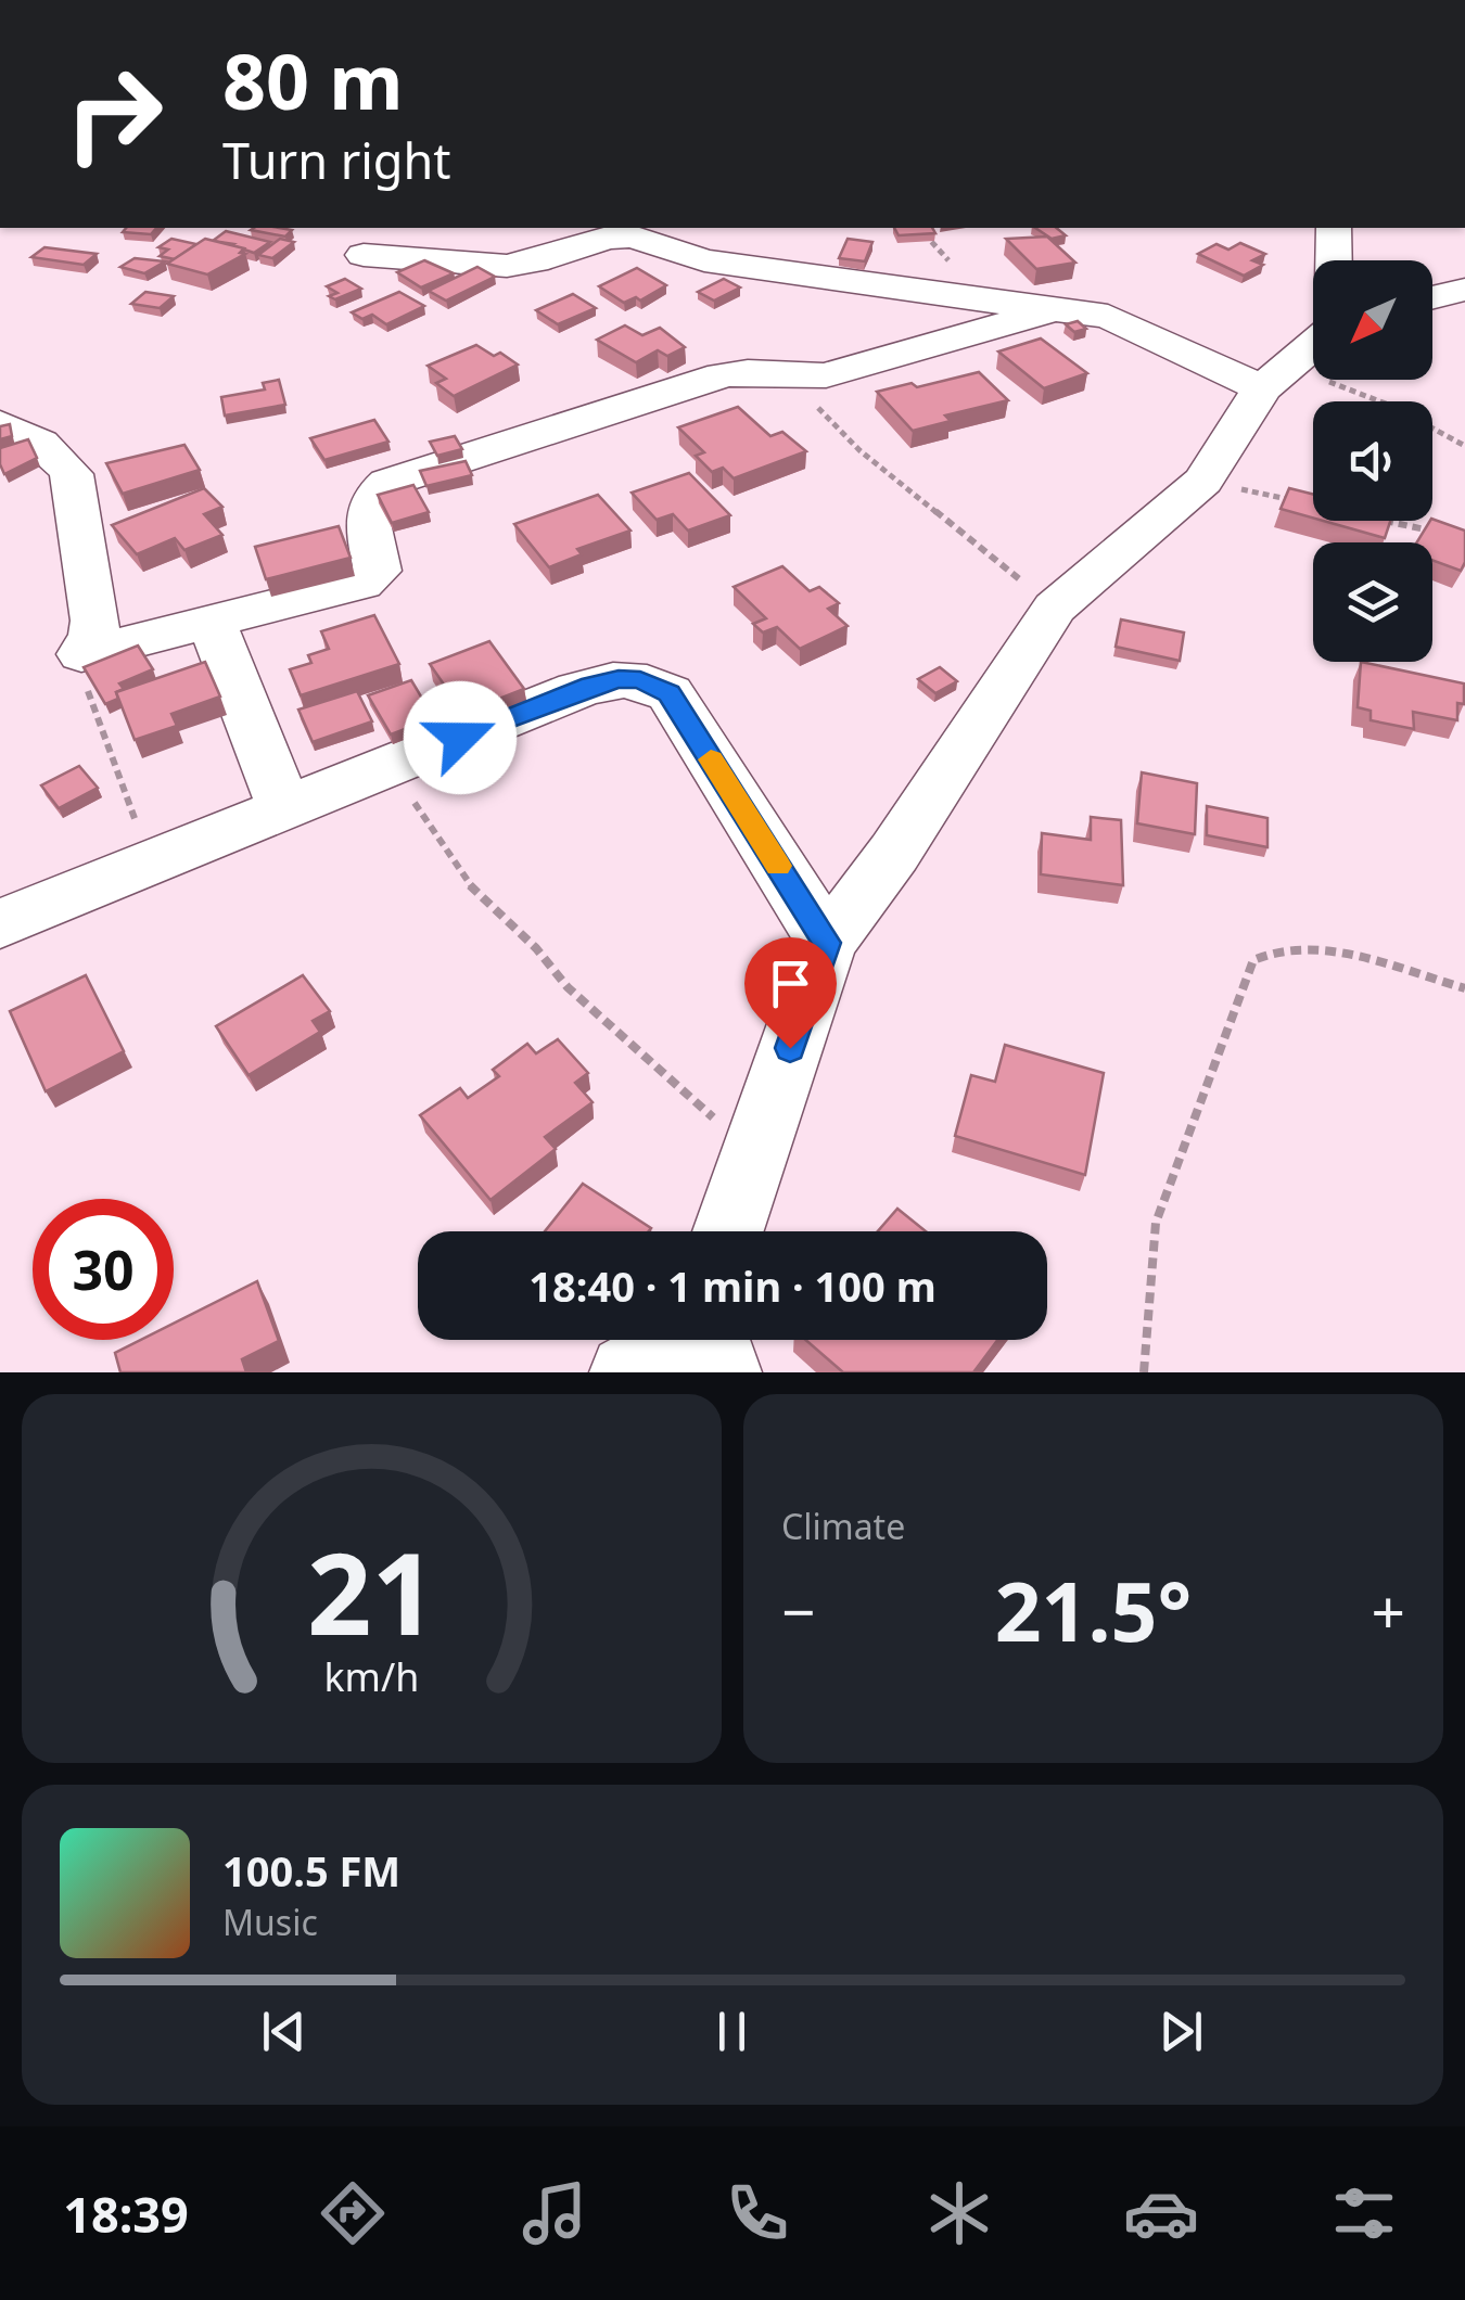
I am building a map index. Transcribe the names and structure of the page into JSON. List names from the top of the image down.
{
  "north": "bottom left",
  "page": {
    "turn": ["80 m", "Turn right"],
    "limit": "30",
    "trip": "18:40 · 1 min · 100 m",
    "tile": "Climate",
    "heat": ["−", "21.5°", "+"],
    "song": ["100.5 FM", "Music"],
    "tabs": "18:39",
    "gauge": ["21", "km/h"]
  }
}
